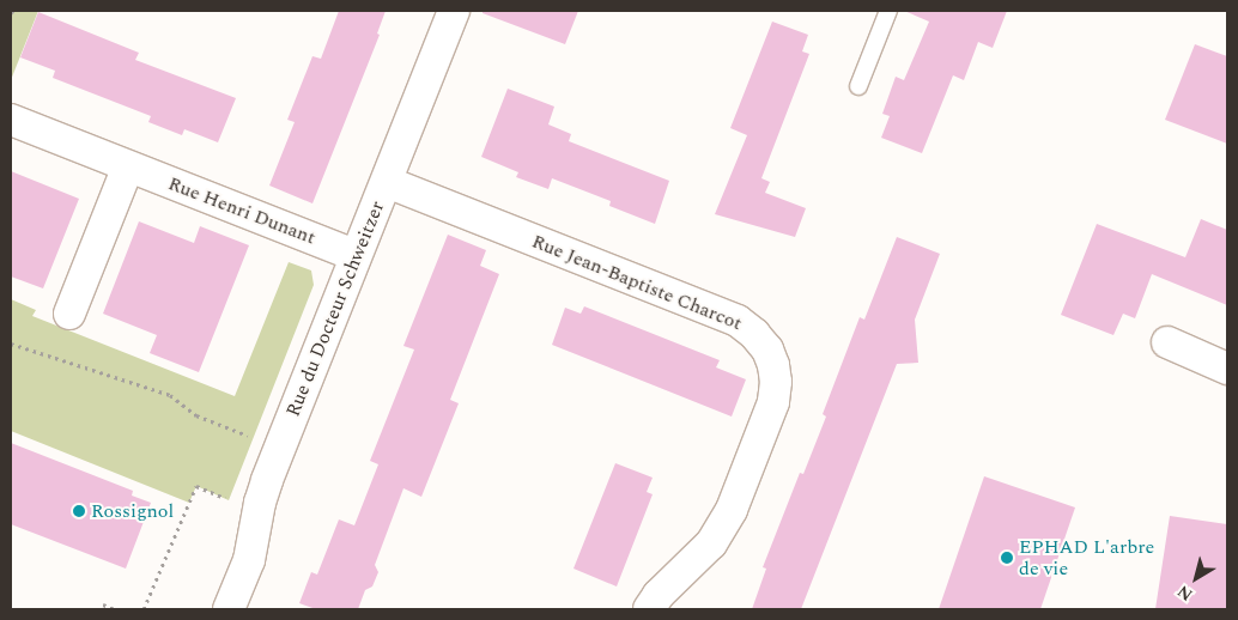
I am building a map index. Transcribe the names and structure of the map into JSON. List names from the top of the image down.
{
  "streets": {
    "street": ["Rue Henri Dunant", "Rue Jean-Baptiste Charcot", "Rue du Docteur Schweitzer"]
  },
  "crossings": [
    ["Rue Henri Dunant", "Rue du Docteur Schweitzer"],
    ["Rue Jean-Baptiste Charcot", "Rue du Docteur Schweitzer"]
  ],
  "places": ["Rossignol", "EPHAD L'arbre de vie"],
  "north": "bottom left"
}
